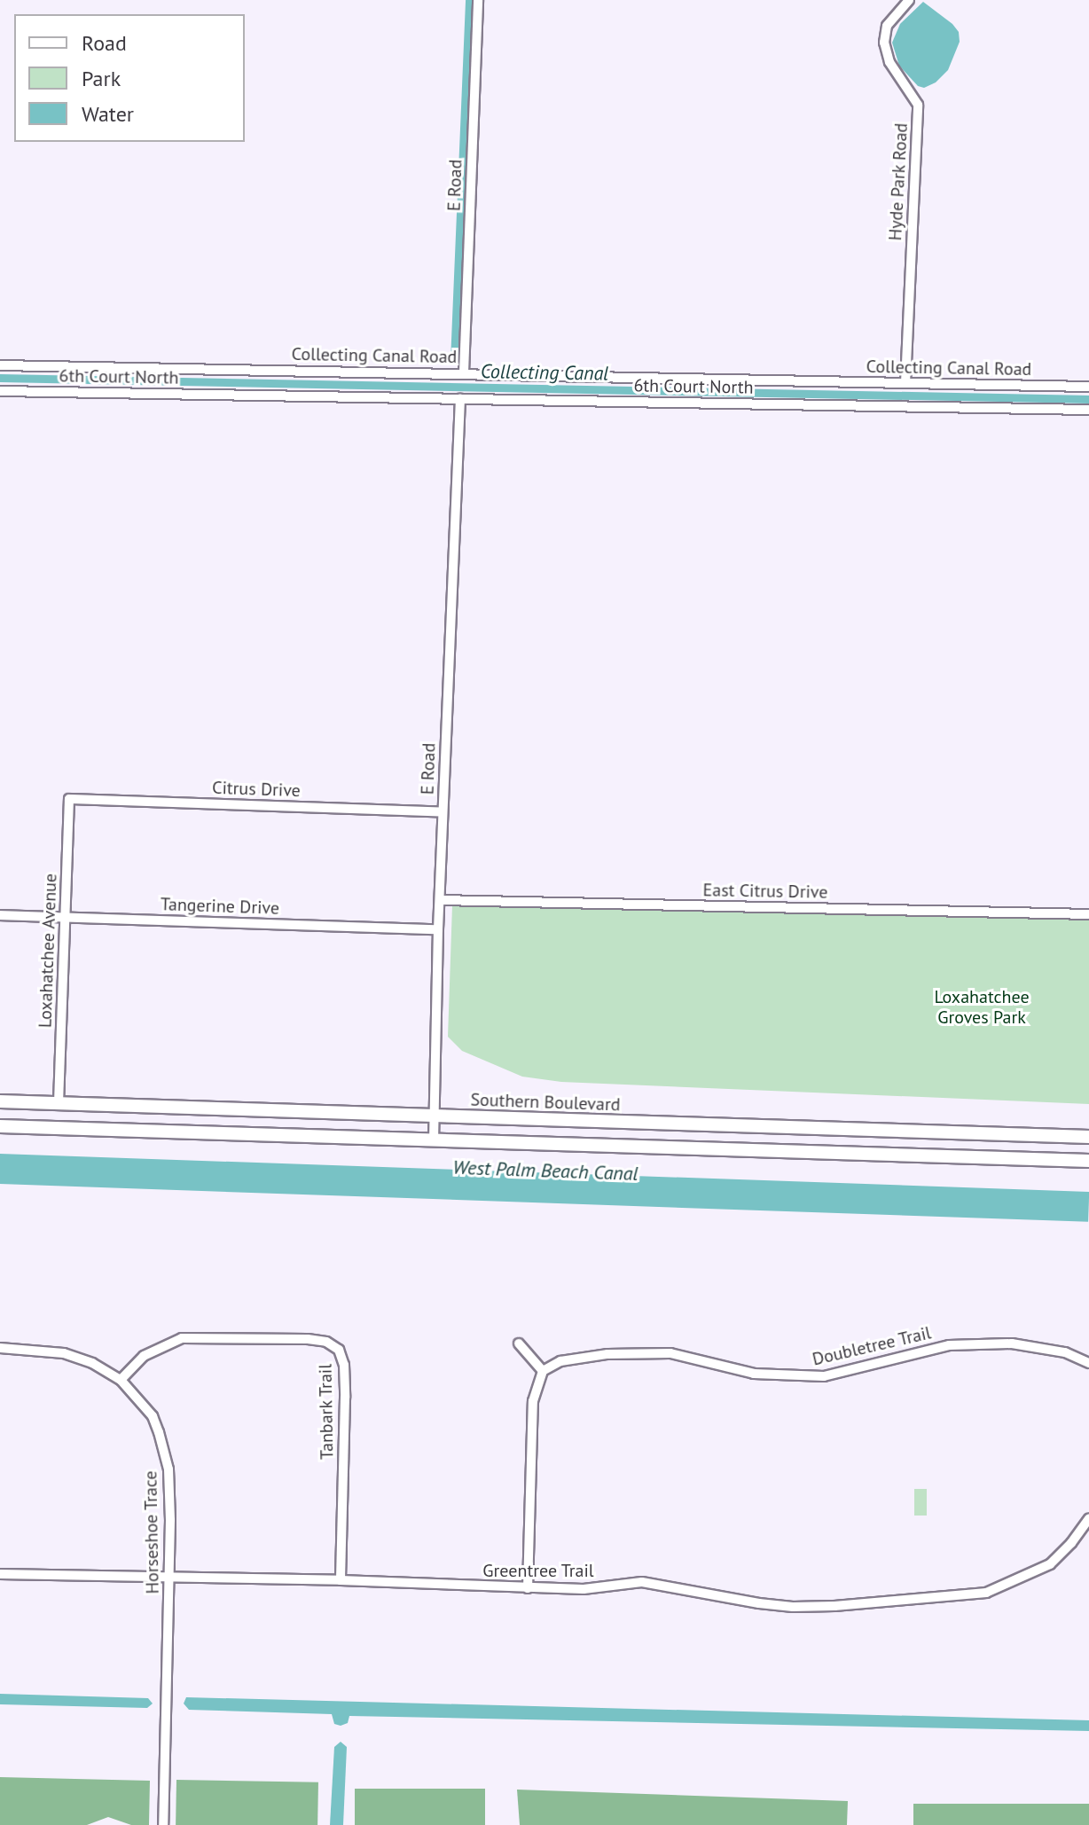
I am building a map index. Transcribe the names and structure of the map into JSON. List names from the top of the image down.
{
  "streets": {
    "highway": ["Southern Boulevard"],
    "street": [
      "Hyde Park Road",
      "E Road",
      "Collecting Canal Road",
      "6th Court North",
      "Citrus Drive",
      "East Citrus Drive",
      "Tangerine Drive",
      "Loxahatchee Avenue",
      "Doubletree Trail",
      "Tanbark Trail",
      "Horseshoe Trace",
      "Greentree Trail"
    ]
  },
  "crossings": [
    ["Hyde Park Road", "Collecting Canal Road"],
    ["E Road", "Collecting Canal Road"],
    ["E Road", "6th Court North"],
    ["E Road", "Citrus Drive"],
    ["E Road", "East Citrus Drive"],
    ["E Road", "Tangerine Drive"],
    ["E Road", "Southern Boulevard"],
    ["Citrus Drive", "Loxahatchee Avenue"],
    ["Tangerine Drive", "Loxahatchee Avenue"],
    ["Loxahatchee Avenue", "Southern Boulevard"],
    ["Tanbark Trail", "Horseshoe Trace"],
    ["Tanbark Trail", "Greentree Trail"],
    ["Horseshoe Trace", "Greentree Trail"]
  ],
  "water": ["Collecting Canal", "West Palm Beach Canal"],
  "parks": ["Loxahatchee Groves Park"],
  "legend": ["Road", "Park", "Water"]
}
